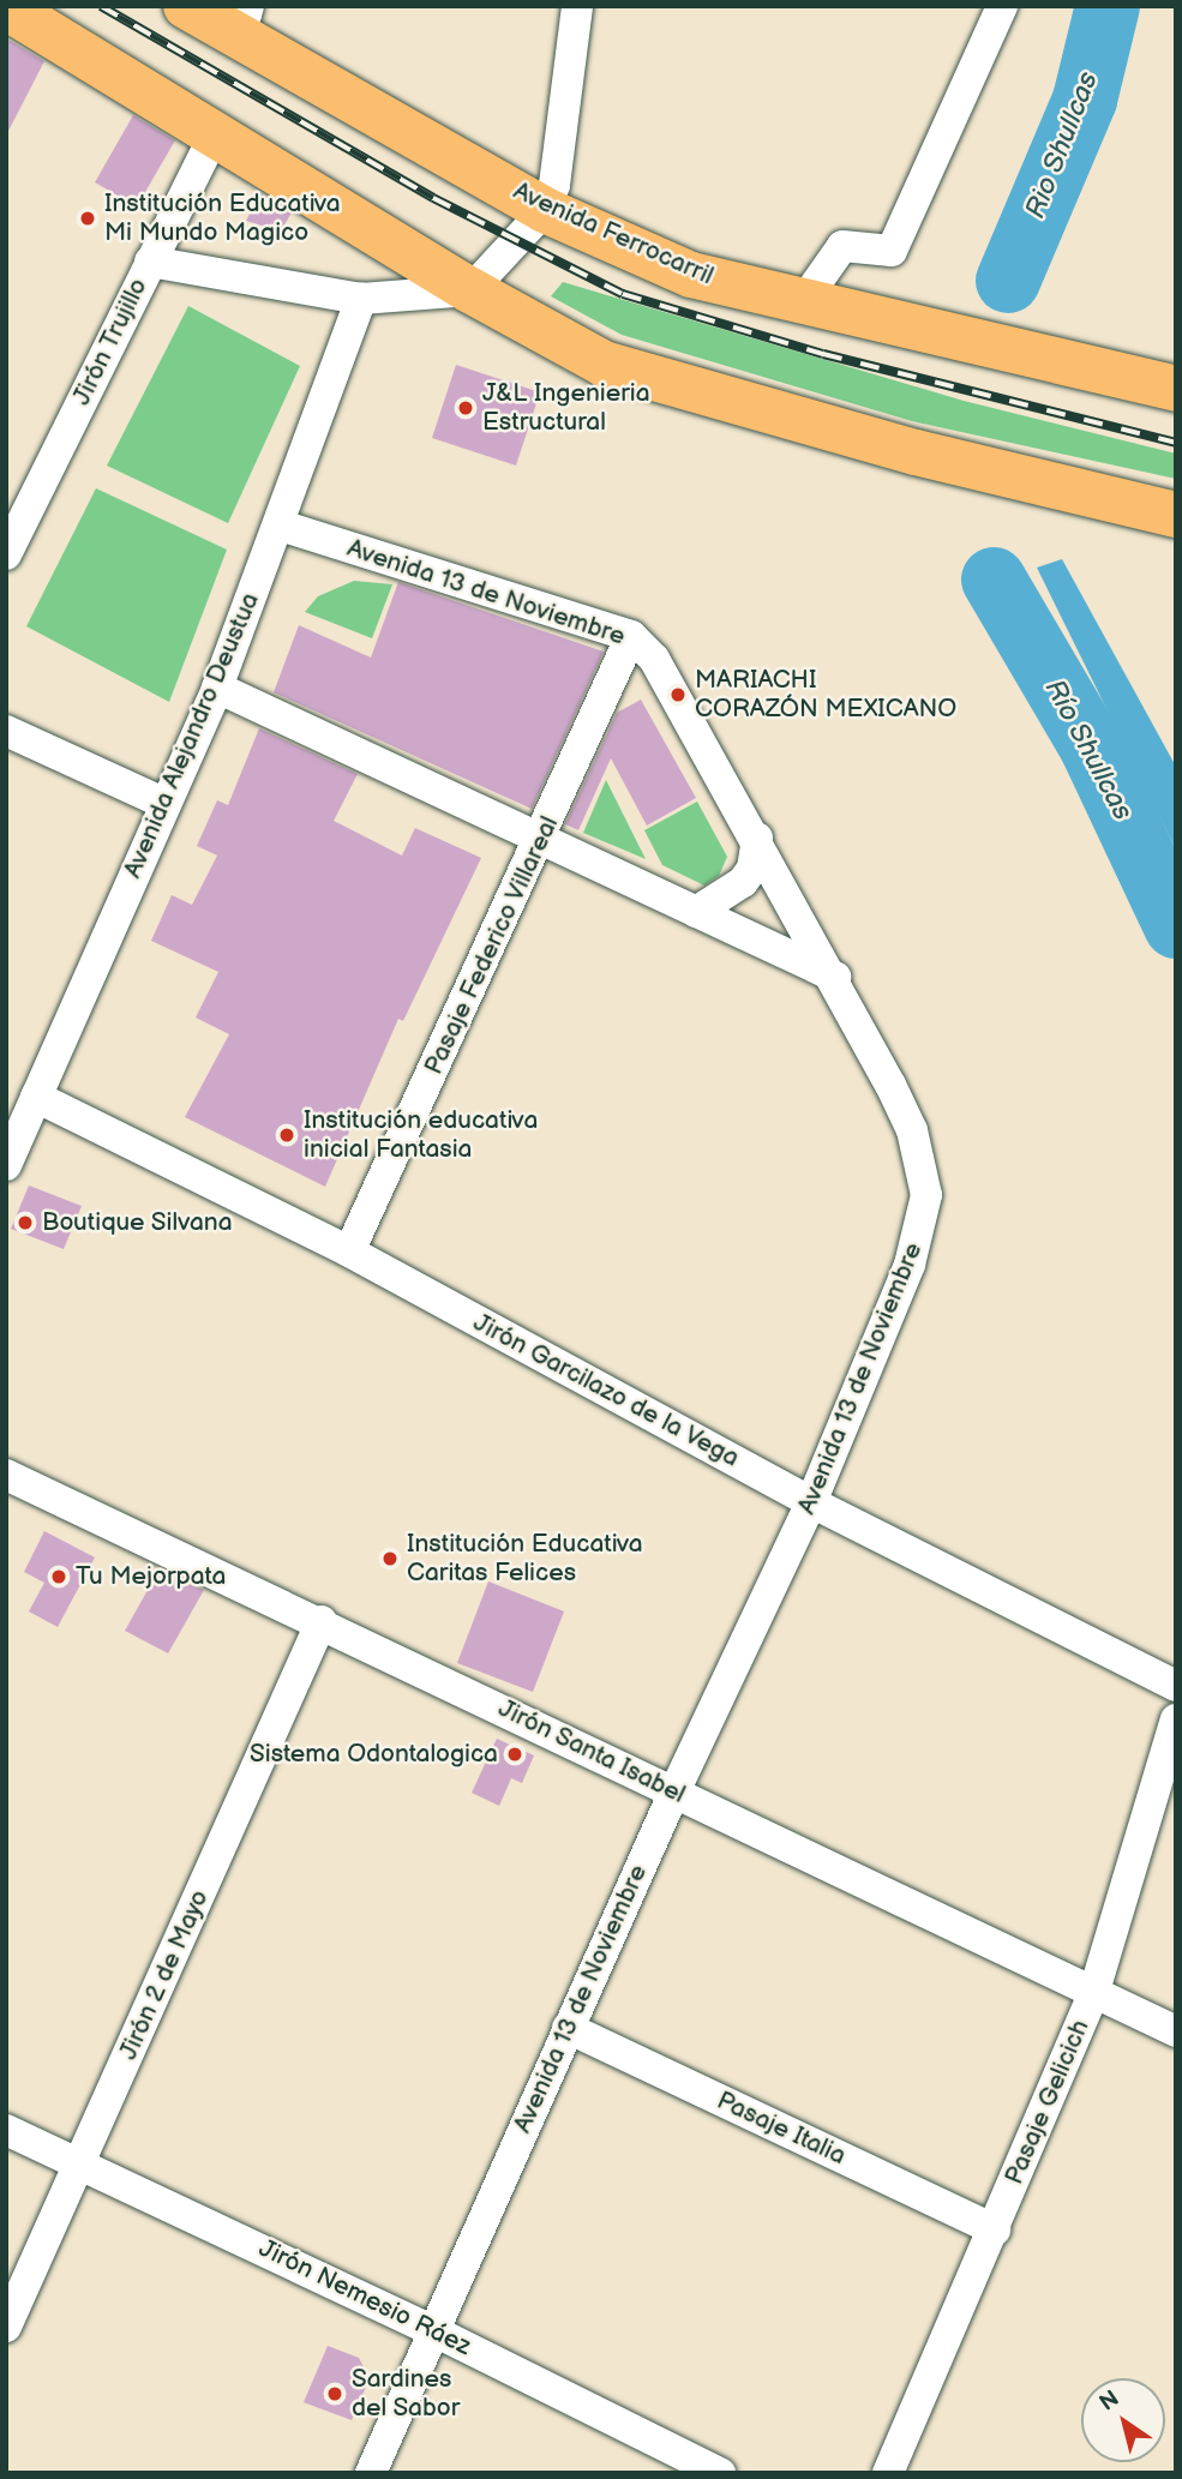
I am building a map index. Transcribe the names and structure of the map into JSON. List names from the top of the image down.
{
  "streets": {
    "main road": ["Avenida Ferrocarril"],
    "street": [
      "Jirón Trujillo",
      "Avenida 13 de Noviembre",
      "Avenida Alejandro Deustua",
      "Pasaje Federico Villareal",
      "Jirón Garcilazo de la Vega",
      "Jirón Santa Isabel",
      "Jirón 2 de Mayo",
      "Pasaje Gelicich",
      "Pasaje Italia",
      "Jirón Nemesio Ráez"
    ]
  },
  "crossings": [
    ["Avenida 13 de Noviembre", "Avenida Alejandro Deustua"],
    ["Avenida 13 de Noviembre", "Pasaje Federico Villareal"],
    ["Avenida 13 de Noviembre", "Jirón Garcilazo de la Vega"],
    ["Avenida 13 de Noviembre", "Jirón Santa Isabel"],
    ["Avenida 13 de Noviembre", "Pasaje Italia"],
    ["Avenida 13 de Noviembre", "Jirón Nemesio Ráez"],
    ["Avenida Alejandro Deustua", "Jirón Garcilazo de la Vega"],
    ["Pasaje Federico Villareal", "Jirón Garcilazo de la Vega"],
    ["Jirón Santa Isabel", "Jirón 2 de Mayo"],
    ["Jirón Santa Isabel", "Pasaje Gelicich"],
    ["Jirón 2 de Mayo", "Jirón Nemesio Ráez"],
    ["Pasaje Gelicich", "Pasaje Italia"]
  ],
  "water": ["Rio Shullcas", "Río Shullcas"],
  "places": [
    "Institución Educativa Mi Mundo Magico",
    "J&L Ingenieria Estructural",
    "MARIACHI CORAZÓN MEXICANO",
    "Institución educativa inicial Fantasia",
    "Boutique Silvana",
    "Institución Educativa Caritas Felices",
    "Tu Mejorpata",
    "Sistema Odontalogica",
    "Sardines del Sabor"
  ],
  "north": "top left"
}
